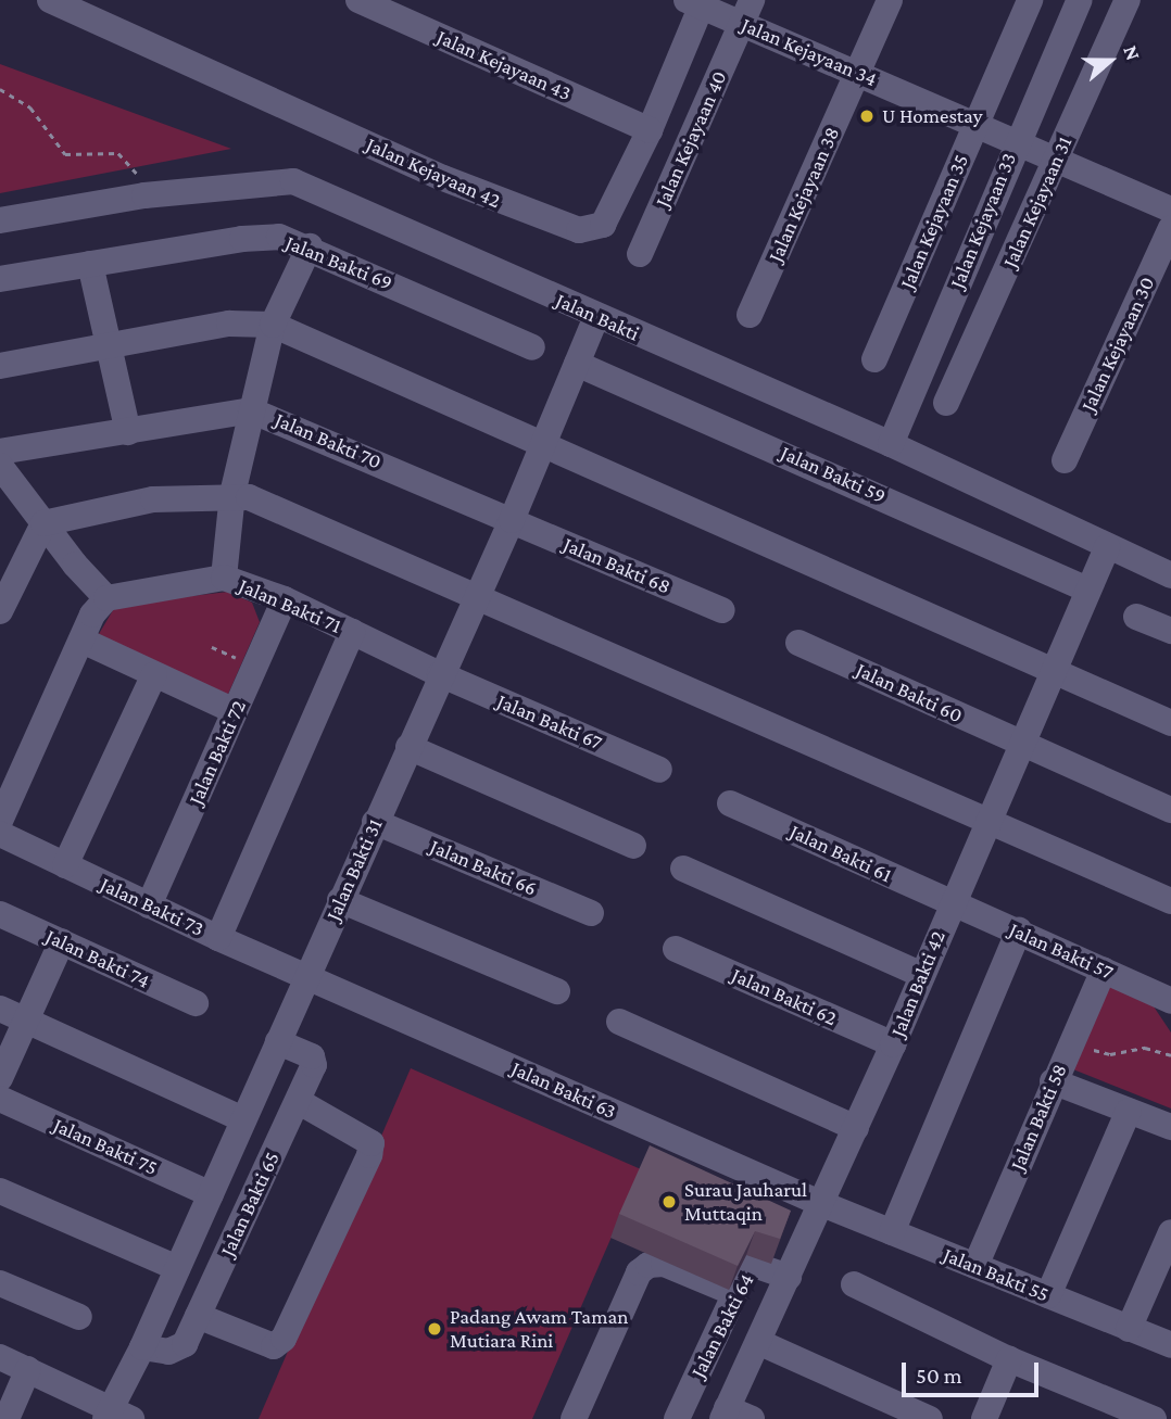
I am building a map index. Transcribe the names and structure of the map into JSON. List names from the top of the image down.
{
  "streets": {
    "street": [
      "Jalan Kejayaan 34",
      "Jalan Kejayaan 43",
      "Jalan Kejayaan 40",
      "Jalan Kejayaan 42",
      "Jalan Kejayaan 38",
      "Jalan Kejayaan 31",
      "Jalan Kejayaan 33",
      "Jalan Kejayaan 35",
      "Jalan Bakti 69",
      "Jalan Bakti",
      "Jalan Kejayaan 30",
      "Jalan Bakti 70",
      "Jalan Bakti 59",
      "Jalan Bakti 68",
      "Jalan Bakti 71",
      "Jalan Bakti 60",
      "Jalan Bakti 67",
      "Jalan Bakti 72",
      "Jalan Bakti 61",
      "Jalan Bakti 66",
      "Jalan Bakti 31",
      "Jalan Bakti 73",
      "Jalan Bakti 57",
      "Jalan Bakti 74",
      "Jalan Bakti 42",
      "Jalan Bakti 62",
      "Jalan Bakti 63",
      "Jalan Bakti 58",
      "Jalan Bakti 75",
      "Jalan Bakti 65",
      "Jalan Bakti 55",
      "Jalan Bakti 64"
    ]
  },
  "crossings": [
    ["Jalan Kejayaan 34", "Jalan Kejayaan 40"],
    ["Jalan Kejayaan 34", "Jalan Kejayaan 42"],
    ["Jalan Kejayaan 34", "Jalan Kejayaan 38"],
    ["Jalan Kejayaan 34", "Jalan Kejayaan 31"],
    ["Jalan Kejayaan 34", "Jalan Kejayaan 33"],
    ["Jalan Kejayaan 34", "Jalan Kejayaan 35"],
    ["Jalan Kejayaan 43", "Jalan Kejayaan 42"],
    ["Jalan Kejayaan 33", "Jalan Bakti"],
    ["Jalan Bakti", "Jalan Bakti 31"],
    ["Jalan Bakti", "Jalan Bakti 42"],
    ["Jalan Bakti 70", "Jalan Bakti 68"],
    ["Jalan Bakti 70", "Jalan Bakti 31"],
    ["Jalan Bakti 59", "Jalan Bakti 31"],
    ["Jalan Bakti 59", "Jalan Bakti 42"],
    ["Jalan Bakti 68", "Jalan Bakti 31"],
    ["Jalan Bakti 71", "Jalan Bakti 67"],
    ["Jalan Bakti 71", "Jalan Bakti 72"],
    ["Jalan Bakti 71", "Jalan Bakti 31"],
    ["Jalan Bakti 60", "Jalan Bakti 42"],
    ["Jalan Bakti 67", "Jalan Bakti 31"],
    ["Jalan Bakti 72", "Jalan Bakti 73"],
    ["Jalan Bakti 61", "Jalan Bakti 57"],
    ["Jalan Bakti 61", "Jalan Bakti 42"],
    ["Jalan Bakti 66", "Jalan Bakti 31"],
    ["Jalan Bakti 31", "Jalan Bakti 73"],
    ["Jalan Bakti 31", "Jalan Bakti 63"],
    ["Jalan Bakti 31", "Jalan Bakti 75"],
    ["Jalan Bakti 31", "Jalan Bakti 65"],
    ["Jalan Bakti 73", "Jalan Bakti 63"],
    ["Jalan Bakti 57", "Jalan Bakti 42"],
    ["Jalan Bakti 57", "Jalan Bakti 58"],
    ["Jalan Bakti 42", "Jalan Bakti 62"],
    ["Jalan Bakti 42", "Jalan Bakti 63"],
    ["Jalan Bakti 42", "Jalan Bakti 55"],
    ["Jalan Bakti 42", "Jalan Bakti 64"],
    ["Jalan Bakti 63", "Jalan Bakti 55"],
    ["Jalan Bakti 58", "Jalan Bakti 55"]
  ],
  "places": ["U Homestay", "Surau Jauharul Muttaqin", "Padang Awam Taman Mutiara Rini"],
  "scale_bar": "50 m",
  "north": "right"
}
